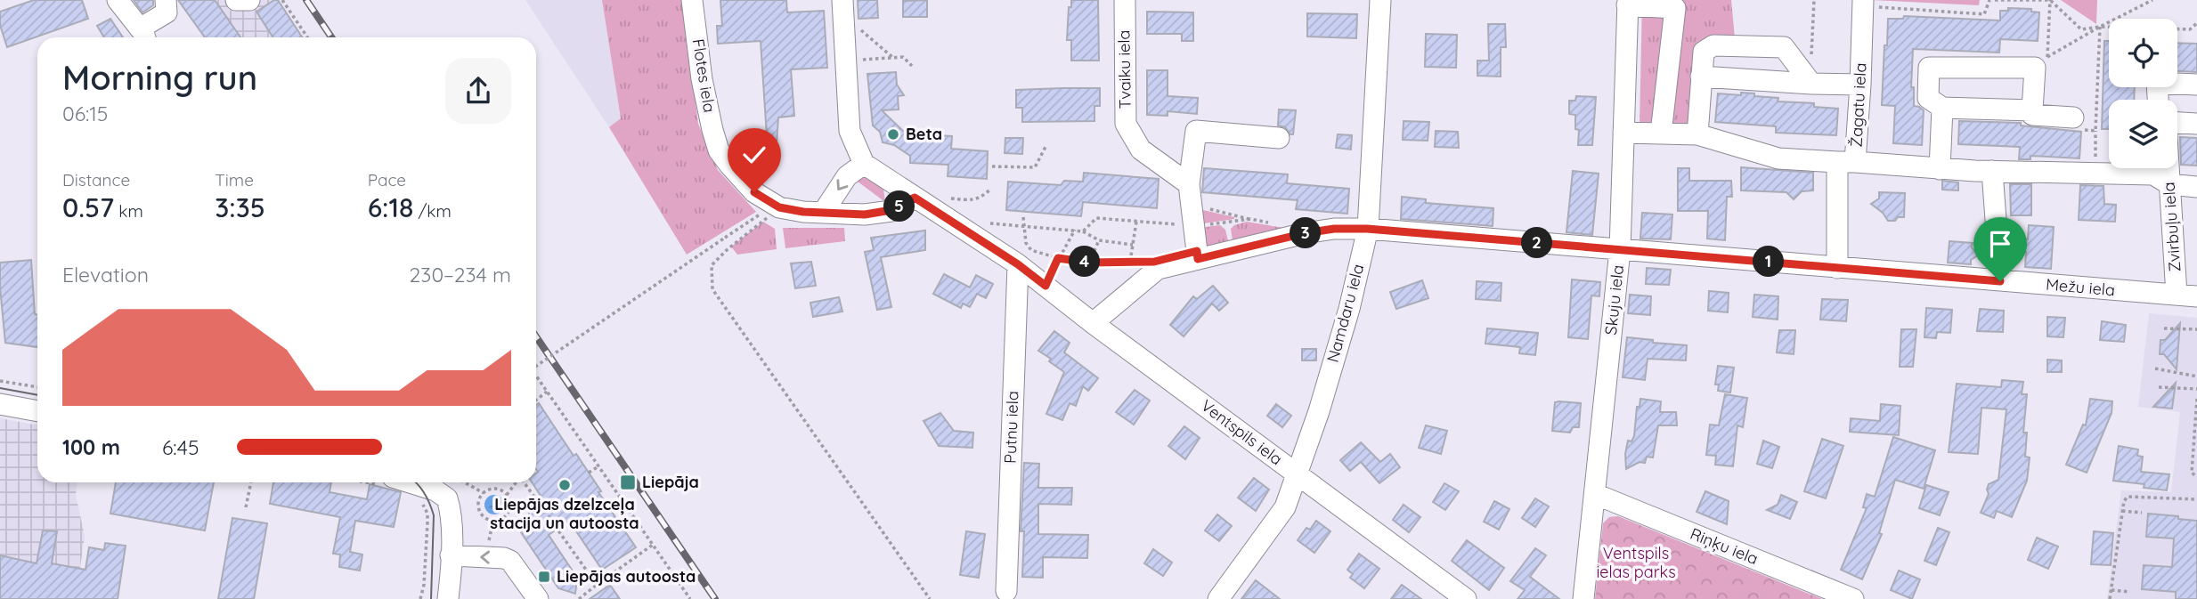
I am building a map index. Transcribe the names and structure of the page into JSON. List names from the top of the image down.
{
  "streets": {
    "street": [
      "Tvaiku iela",
      "Flotes iela",
      "Žagatu iela",
      "Zvirbuļu iela",
      "Mežu iela",
      "Skuju iela",
      "Namdaru iela",
      "Putnu iela",
      "Ventspils iela",
      "Riņķu iela"
    ]
  },
  "crossings": [
    ["Žagatu iela", "Mežu iela"],
    ["Zvirbuļu iela", "Mežu iela"],
    ["Mežu iela", "Skuju iela"],
    ["Mežu iela", "Namdaru iela"],
    ["Mežu iela", "Ventspils iela"],
    ["Skuju iela", "Riņķu iela"],
    ["Namdaru iela", "Ventspils iela"],
    ["Putnu iela", "Ventspils iela"]
  ],
  "parks": ["Ventspils ielas parks"],
  "places": {
    "other": ["Beta", "Liepājas dzelzceļa stacija un autoosta"],
    "transit": ["Liepāja", "Liepājas autoosta"]
  },
  "page": {
    "heading": ["Morning run", "06:15"],
    "stats": [
      ["Distance", "0.57 km"],
      ["Time", "3:35"],
      ["Pace", "6:18 /km"]
    ],
    "pins": [
      "5",
      "3",
      "2",
      "1",
      "4"
    ],
    "chart": ["Elevation", "230–234 m"],
    "list": [
      {
        "name": "100 m",
        "note": "6:45"
      }
    ]
  }
}
